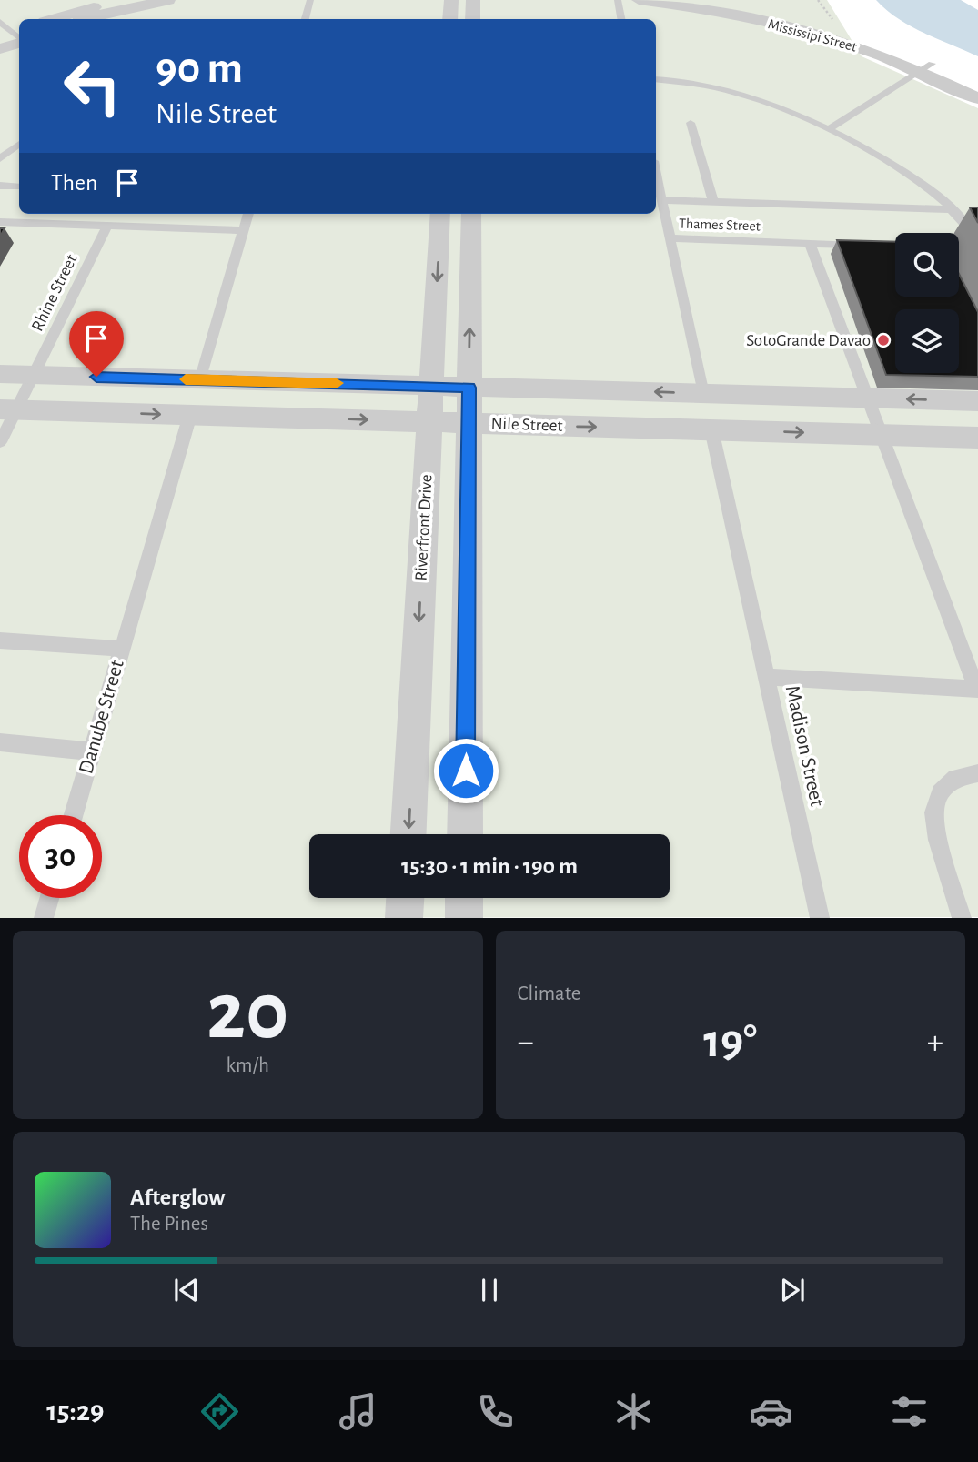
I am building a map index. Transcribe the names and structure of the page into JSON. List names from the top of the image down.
{
  "streets": {
    "street": ["Mississipi Street", "Nile Street", "Riverfront Drive"],
    "lane": [
      "Thames Street",
      "Rhine Street",
      "Danube Street",
      "Madison Street"
    ]
  },
  "crossings": [
    ["Rhine Street", "Nile Street"],
    ["Nile Street", "Riverfront Drive"],
    ["Nile Street", "Madison Street"]
  ],
  "places": ["SotoGrande Davao"],
  "page": {
    "turn": ["90 m", "Nile Street"],
    "then": "Then",
    "limit": "30",
    "trip": "15:30 · 1 min · 190 m",
    "tile": [
      ["20", "km/h"],
      "Climate"
    ],
    "heat": ["−", "19°", "+"],
    "song": ["Afterglow", "The Pines"],
    "tabs": "15:29"
  }
}
